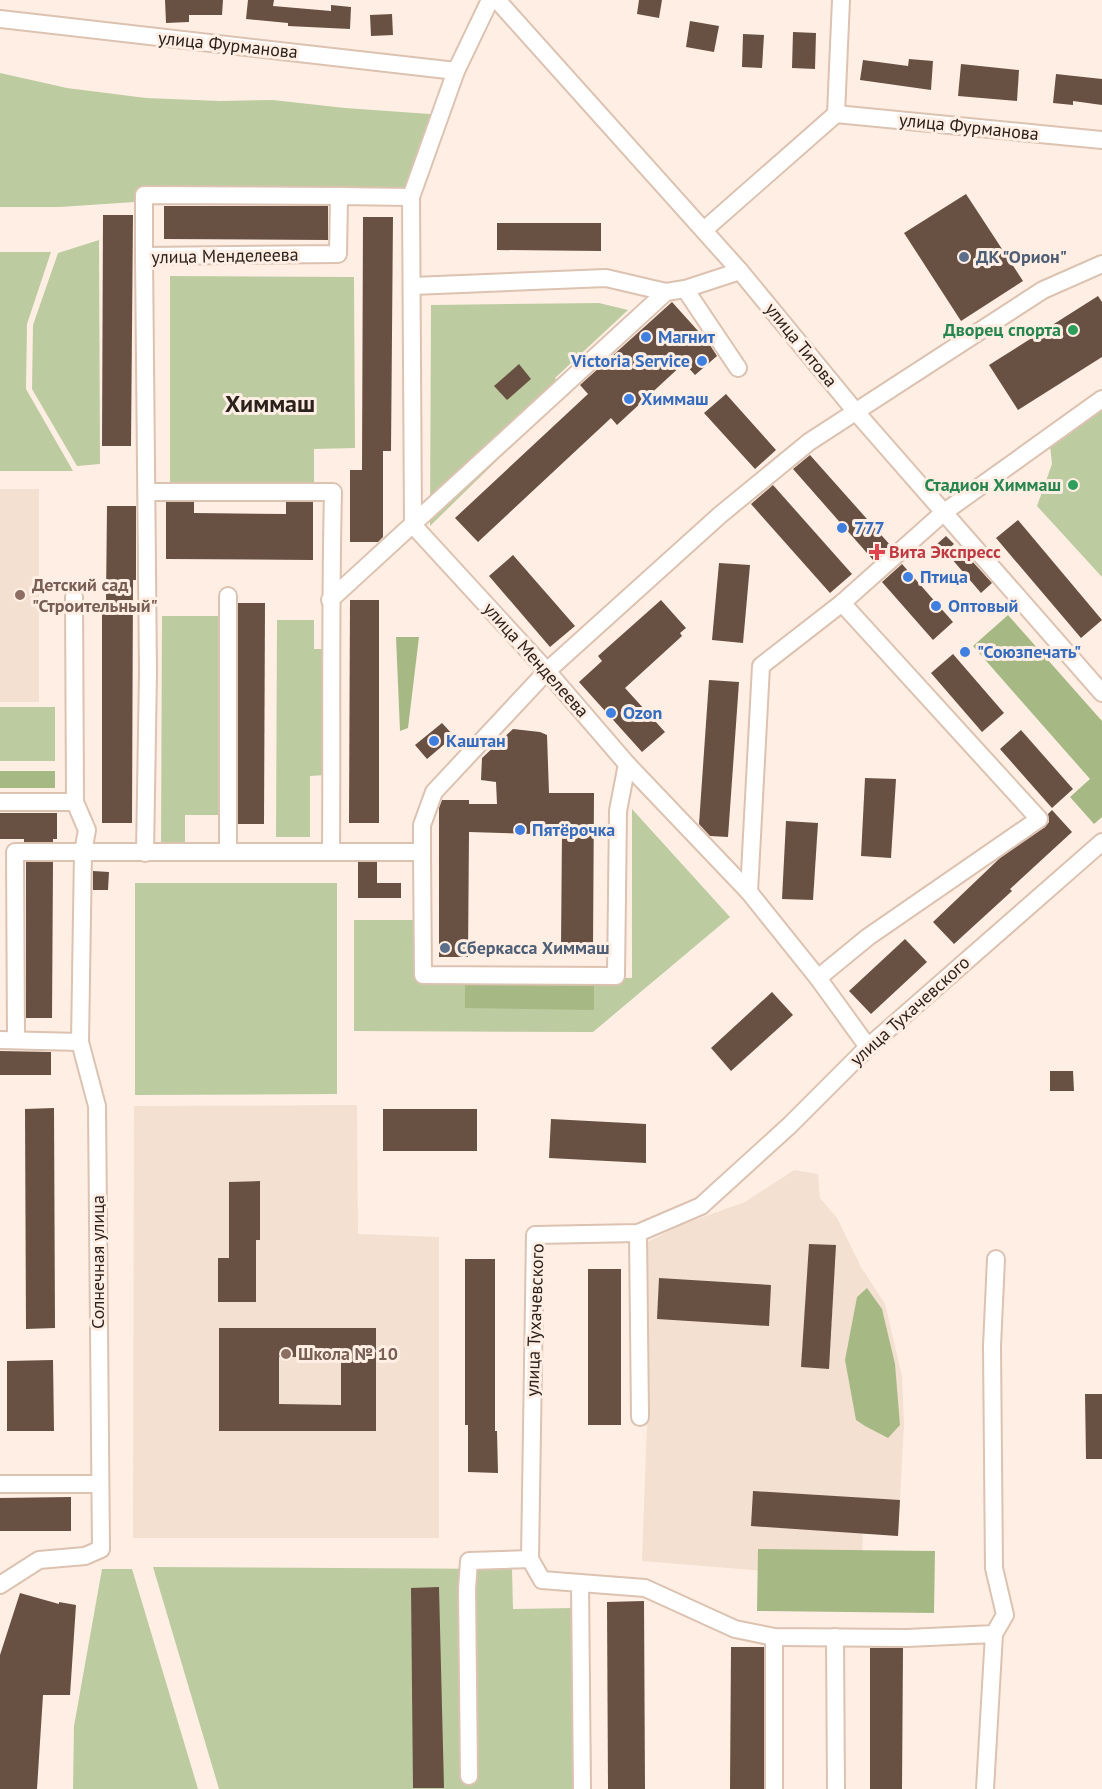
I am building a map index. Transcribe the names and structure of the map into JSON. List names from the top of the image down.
{
  "streets": {
    "street": [
      "улица Фурманова",
      "улица Менделеева",
      "улица Титова",
      "улица Тухачевского",
      "Солнечная улица"
    ]
  },
  "crossings": [
    ["улица Менделеева", "улица Тухачевского"]
  ],
  "districts": ["Химмаш"],
  "places": {
    "other": [
      "ДК \"Орион\"",
      "Дворец спорта",
      "Магнит",
      "Victoria Service",
      "Химмаш",
      "Стадион Химмаш",
      "777",
      "Птица",
      "Детский сад \"Строительный\"",
      "Оптовый",
      "\"Союзпечать\"",
      "Ozon",
      "Каштан",
      "Пятёрочка",
      "Сберкасса Химмаш",
      "Школа № 10"
    ],
    "health": ["Вита Экспресс"]
  }
}
